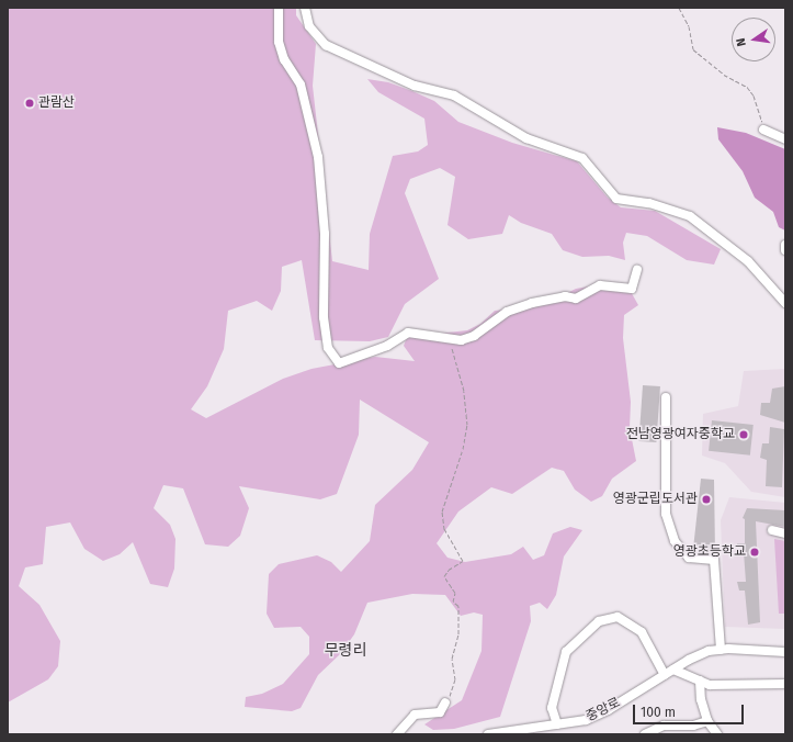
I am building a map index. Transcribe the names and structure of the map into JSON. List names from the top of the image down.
{
  "streets": {
    "street": ["중앙로"]
  },
  "districts": ["무령리"],
  "places": [
    "관람산",
    "전남영광여자중학교",
    "영광군립도서관",
    "영광초등학교"
  ],
  "scale_bar": "100 m",
  "north": "left"
}
